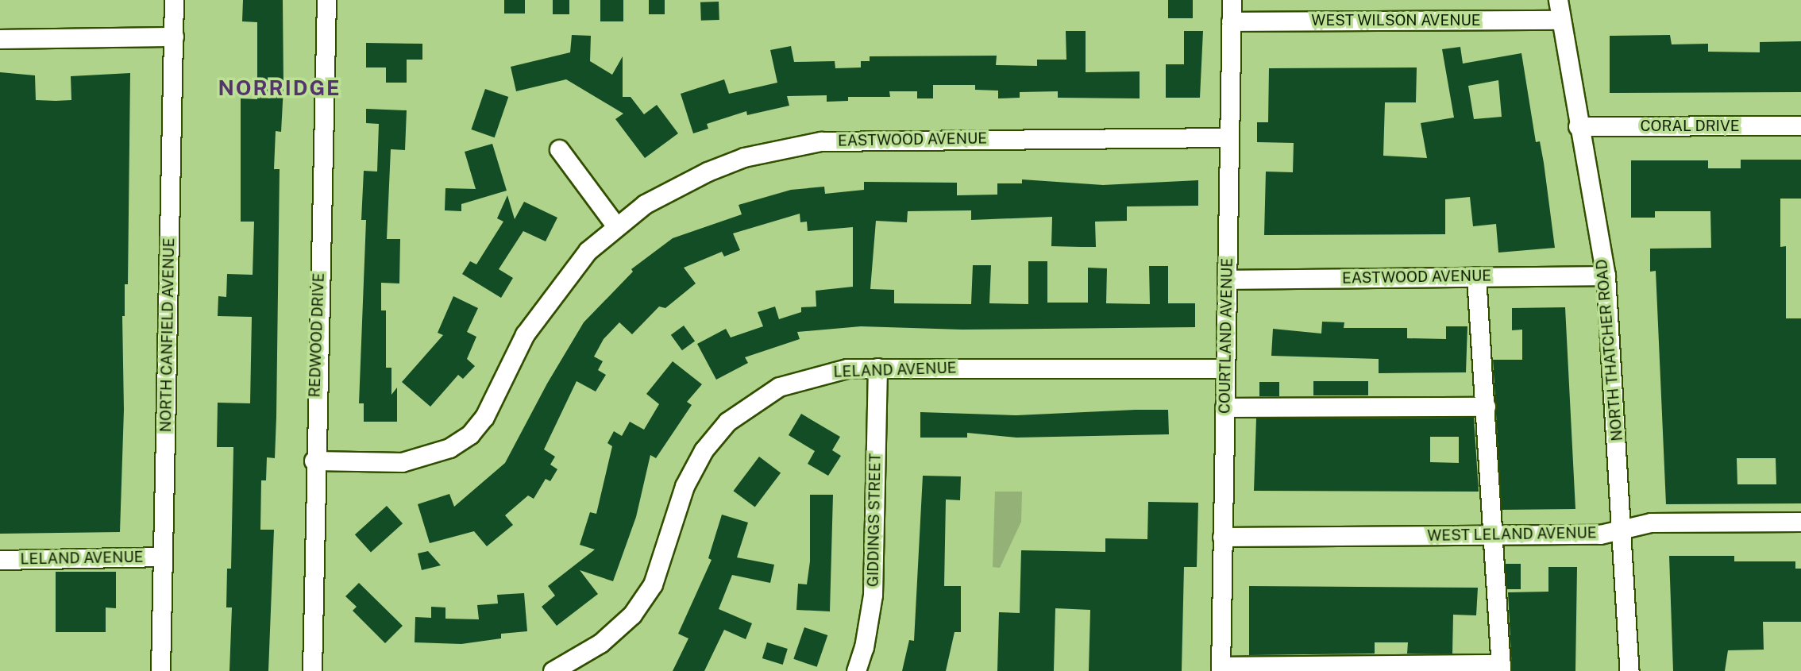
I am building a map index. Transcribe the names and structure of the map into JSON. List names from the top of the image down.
{
  "streets": {
    "street": [
      "WEST WILSON AVENUE",
      "CORAL DRIVE",
      "EASTWOOD AVENUE",
      "NORTH CANFIELD AVENUE",
      "REDWOOD DRIVE",
      "COURTLAND AVENUE",
      "NORTH THATCHER ROAD",
      "LELAND AVENUE",
      "GIDDINGS STREET",
      "WEST LELAND AVENUE"
    ]
  },
  "crossings": [
    ["WEST WILSON AVENUE", "COURTLAND AVENUE"],
    ["WEST WILSON AVENUE", "NORTH THATCHER ROAD"],
    ["CORAL DRIVE", "NORTH THATCHER ROAD"],
    ["EASTWOOD AVENUE", "REDWOOD DRIVE"],
    ["EASTWOOD AVENUE", "COURTLAND AVENUE"],
    ["EASTWOOD AVENUE", "NORTH THATCHER ROAD"],
    ["NORTH CANFIELD AVENUE", "LELAND AVENUE"],
    ["COURTLAND AVENUE", "LELAND AVENUE"],
    ["COURTLAND AVENUE", "WEST LELAND AVENUE"],
    ["NORTH THATCHER ROAD", "WEST LELAND AVENUE"],
    ["LELAND AVENUE", "GIDDINGS STREET"]
  ],
  "districts": ["NORRIDGE"]
}
